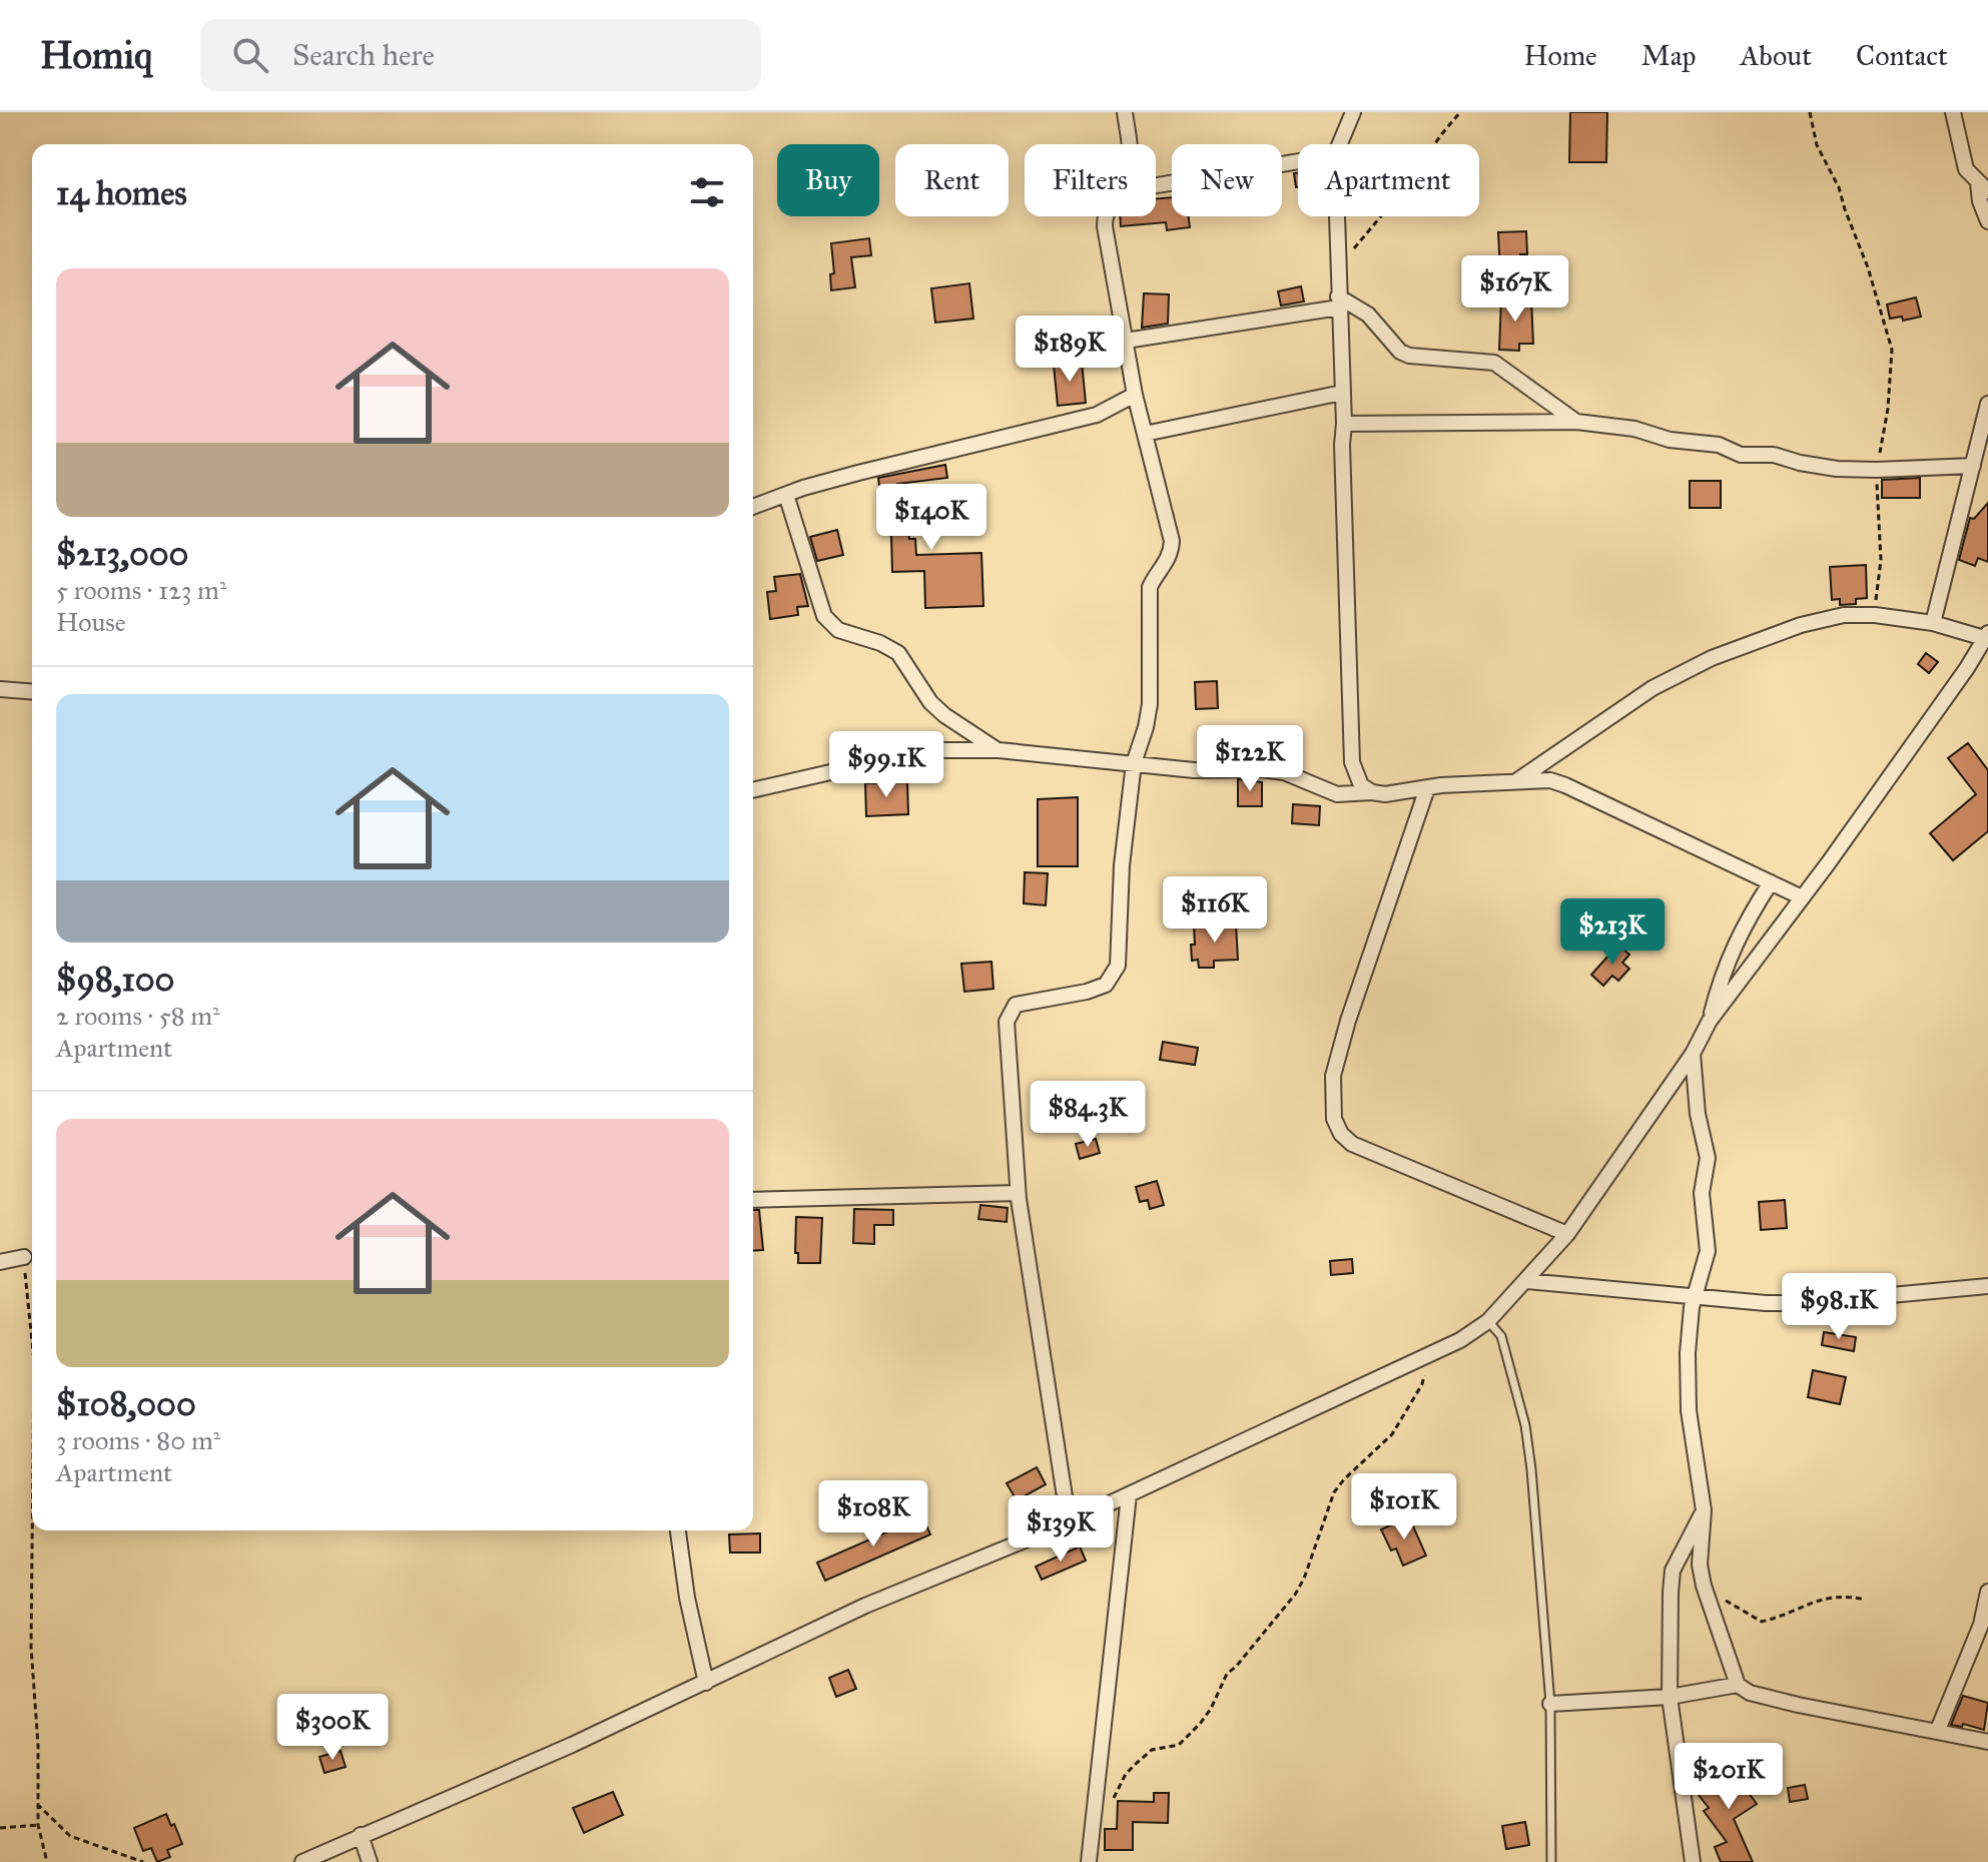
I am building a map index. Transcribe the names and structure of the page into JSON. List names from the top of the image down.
{
  "page": {
    "header": "Homiq",
    "search": "Search here",
    "nav": [
      "Home",
      "Map",
      "About",
      "Contact"
    ],
    "chip": [
      "Buy",
      "Rent",
      "Filters",
      "New",
      "Apartment"
    ],
    "heading": "14 homes",
    "list": [
      {
        "name": "$213,000",
        "note": "5 rooms · 123 m² · House"
      },
      {
        "name": "$98,100",
        "note": "2 rooms · 58 m² · Apartment"
      },
      {
        "name": "$108,000",
        "note": "3 rooms · 80 m² · Apartment"
      }
    ],
    "price": [
      "$167K",
      "$189K",
      "$140K",
      "$122K",
      "$99.1K",
      "$116K",
      "$213K",
      "$84.3K",
      "$98.1K",
      "$101K",
      "$108K",
      "$139K",
      "$300K",
      "$201K"
    ]
  }
}
